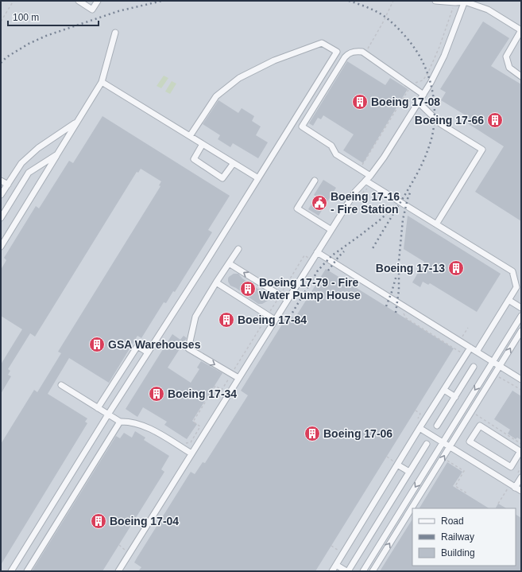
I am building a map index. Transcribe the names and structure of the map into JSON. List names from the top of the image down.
{
  "places": {
    "building": [
      "Boeing 17-08",
      "Boeing 17-66",
      "Boeing 17-13",
      "Boeing 17-79 - Fire Water Pump House",
      "Boeing 17-84",
      "GSA Warehouses",
      "Boeing 17-34",
      "Boeing 17-06",
      "Boeing 17-04"
    ],
    "public building": ["Boeing 17-16 - Fire Station"]
  },
  "legend": ["Road", "Railway", "Building"],
  "scale_bar": "100 m"
}
